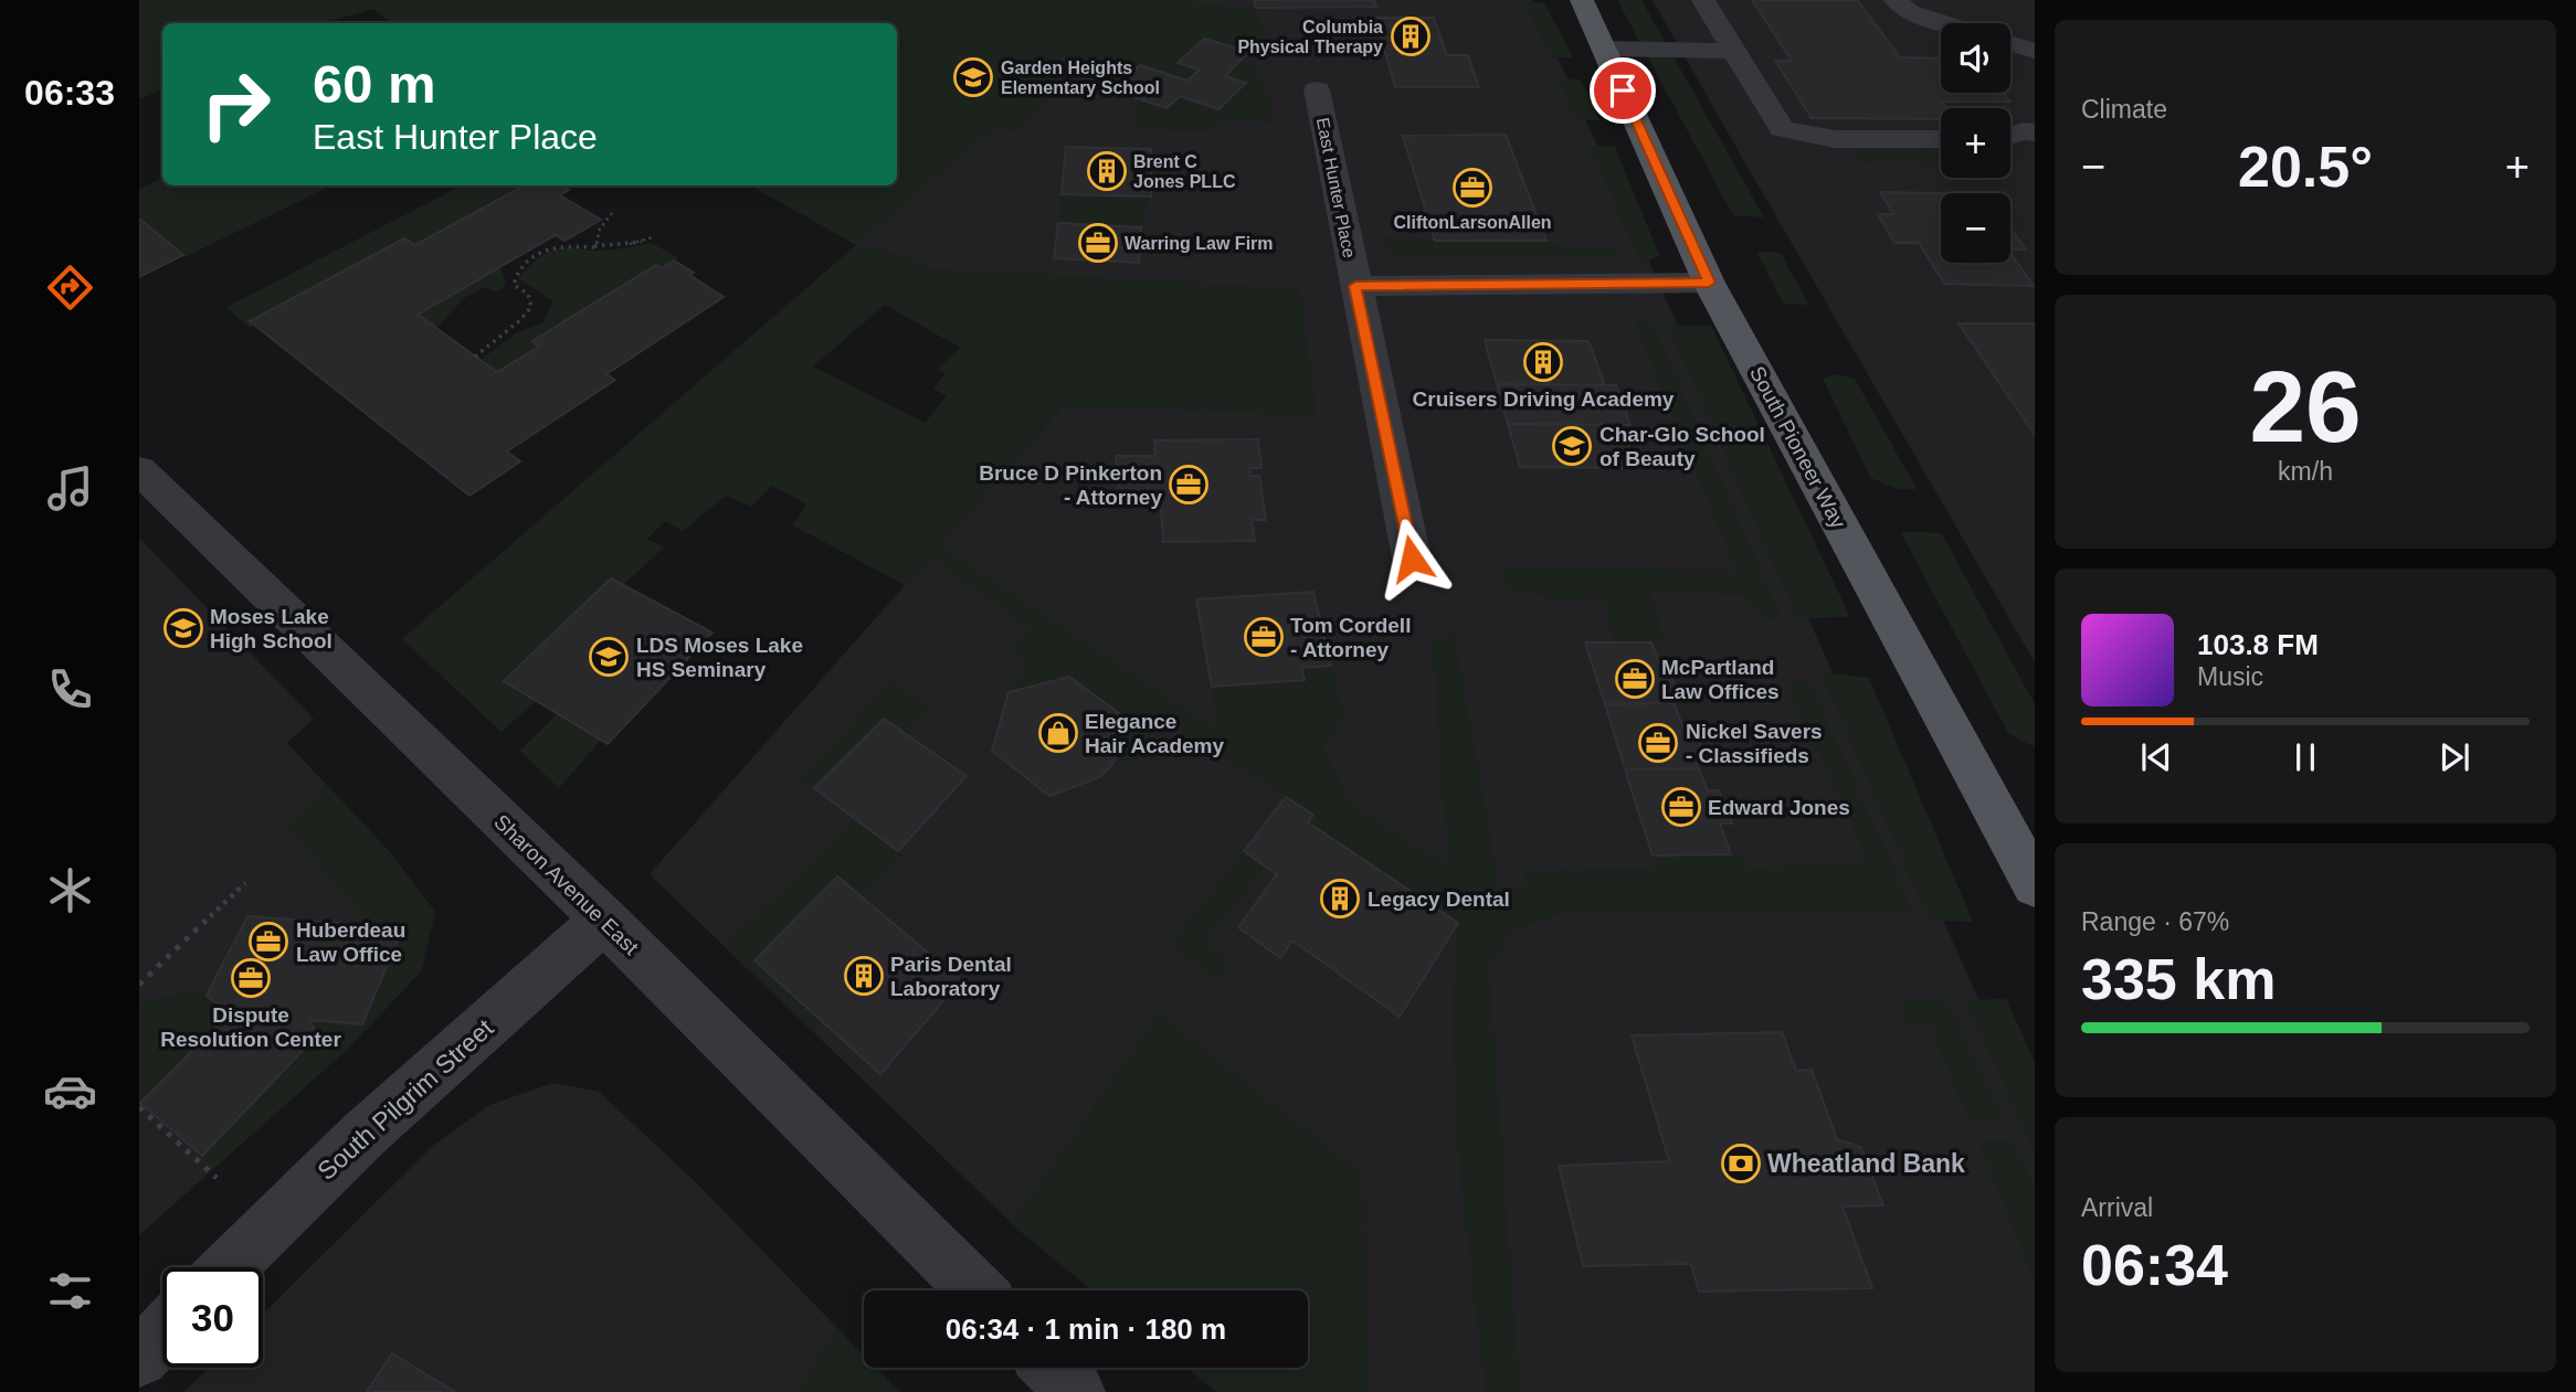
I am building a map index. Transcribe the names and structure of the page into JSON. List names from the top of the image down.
{
  "streets": {
    "main road": ["South Pioneer Way"],
    "street": ["East Hunter Place", "Sharon Avenue East", "South Pilgrim Street"]
  },
  "crossings": [
    ["East Hunter Place", "South Pioneer Way"],
    ["Sharon Avenue East", "South Pilgrim Street"]
  ],
  "places": {
    "building": [
      "Columbia Physical Therapy",
      "Brent C Jones PLLC",
      "Cruisers Driving Academy",
      "Legacy Dental",
      "Paris Dental Laboratory"
    ],
    "school or university": [
      "Garden Heights Elementary School",
      "Char-Glo School of Beauty",
      "Moses Lake High School",
      "LDS Moses Lake HS Seminary"
    ],
    "office": [
      "CliftonLarsonAllen",
      "Warring Law Firm",
      "Bruce D Pinkerton - Attorney",
      "Tom Cordell - Attorney",
      "McPartland Law Offices",
      "Nickel Savers - Classifieds",
      "Edward Jones",
      "Huberdeau Law Office",
      "Dispute Resolution Center"
    ],
    "shop": ["Elegance Hair Academy"],
    "bank": ["Wheatland Bank"]
  },
  "page": {
    "tabs": "06:33",
    "tile": [
      "Climate",
      ["26", "km/h"],
      ["Range · 67%", "335 km"],
      ["Arrival", "06:34"]
    ],
    "map_buttons": ["+", "−"],
    "turn": ["60 m", "East Hunter Place"],
    "heat": ["−", "20.5°", "+"],
    "song": ["103.8 FM", "Music"],
    "limit": "30",
    "trip": "06:34 · 1 min · 180 m"
  }
}
